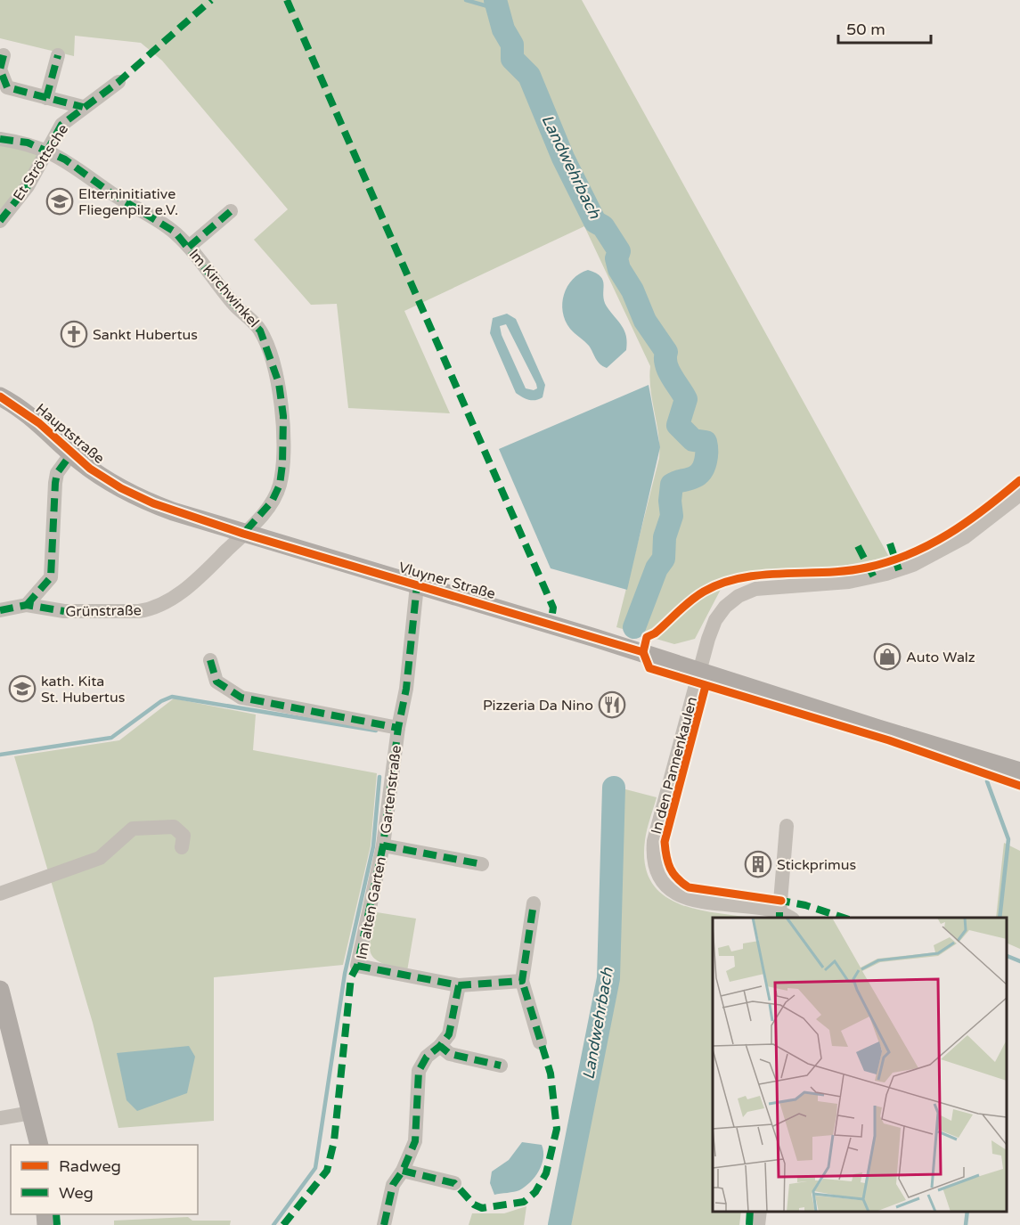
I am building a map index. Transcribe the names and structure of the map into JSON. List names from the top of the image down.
{
  "streets": {
    "main road": ["Hauptstraße", "Vluyner Straße"],
    "street": [
      "Et Ströttsche",
      "Im Kirchwinkel",
      "Grünstraße",
      "In den Pannenkaulen",
      "Gartenstraße",
      "Im alten Garten"
    ]
  },
  "crossings": [
    ["Et Ströttsche", "Im Kirchwinkel"],
    ["Im Kirchwinkel", "Hauptstraße"],
    ["Im Kirchwinkel", "Vluyner Straße"],
    ["Im Kirchwinkel", "Grünstraße"],
    ["Hauptstraße", "Vluyner Straße"],
    ["Hauptstraße", "Grünstraße"],
    ["Vluyner Straße", "Grünstraße"],
    ["Vluyner Straße", "In den Pannenkaulen"],
    ["Vluyner Straße", "Gartenstraße"],
    ["Gartenstraße", "Im alten Garten"]
  ],
  "water": ["Landwehrbach"],
  "places": {
    "school or university": ["Elterninitiative Fliegenpilz e.V.", "kath. Kita St. Hubertus"],
    "church": ["Sankt Hubertus"],
    "shop": ["Auto Walz"],
    "restaurant": ["Pizzeria Da Nino"],
    "building": ["Stickprimus"]
  },
  "legend": ["Radweg", "Weg"],
  "scale_bar": "50 m"
}
